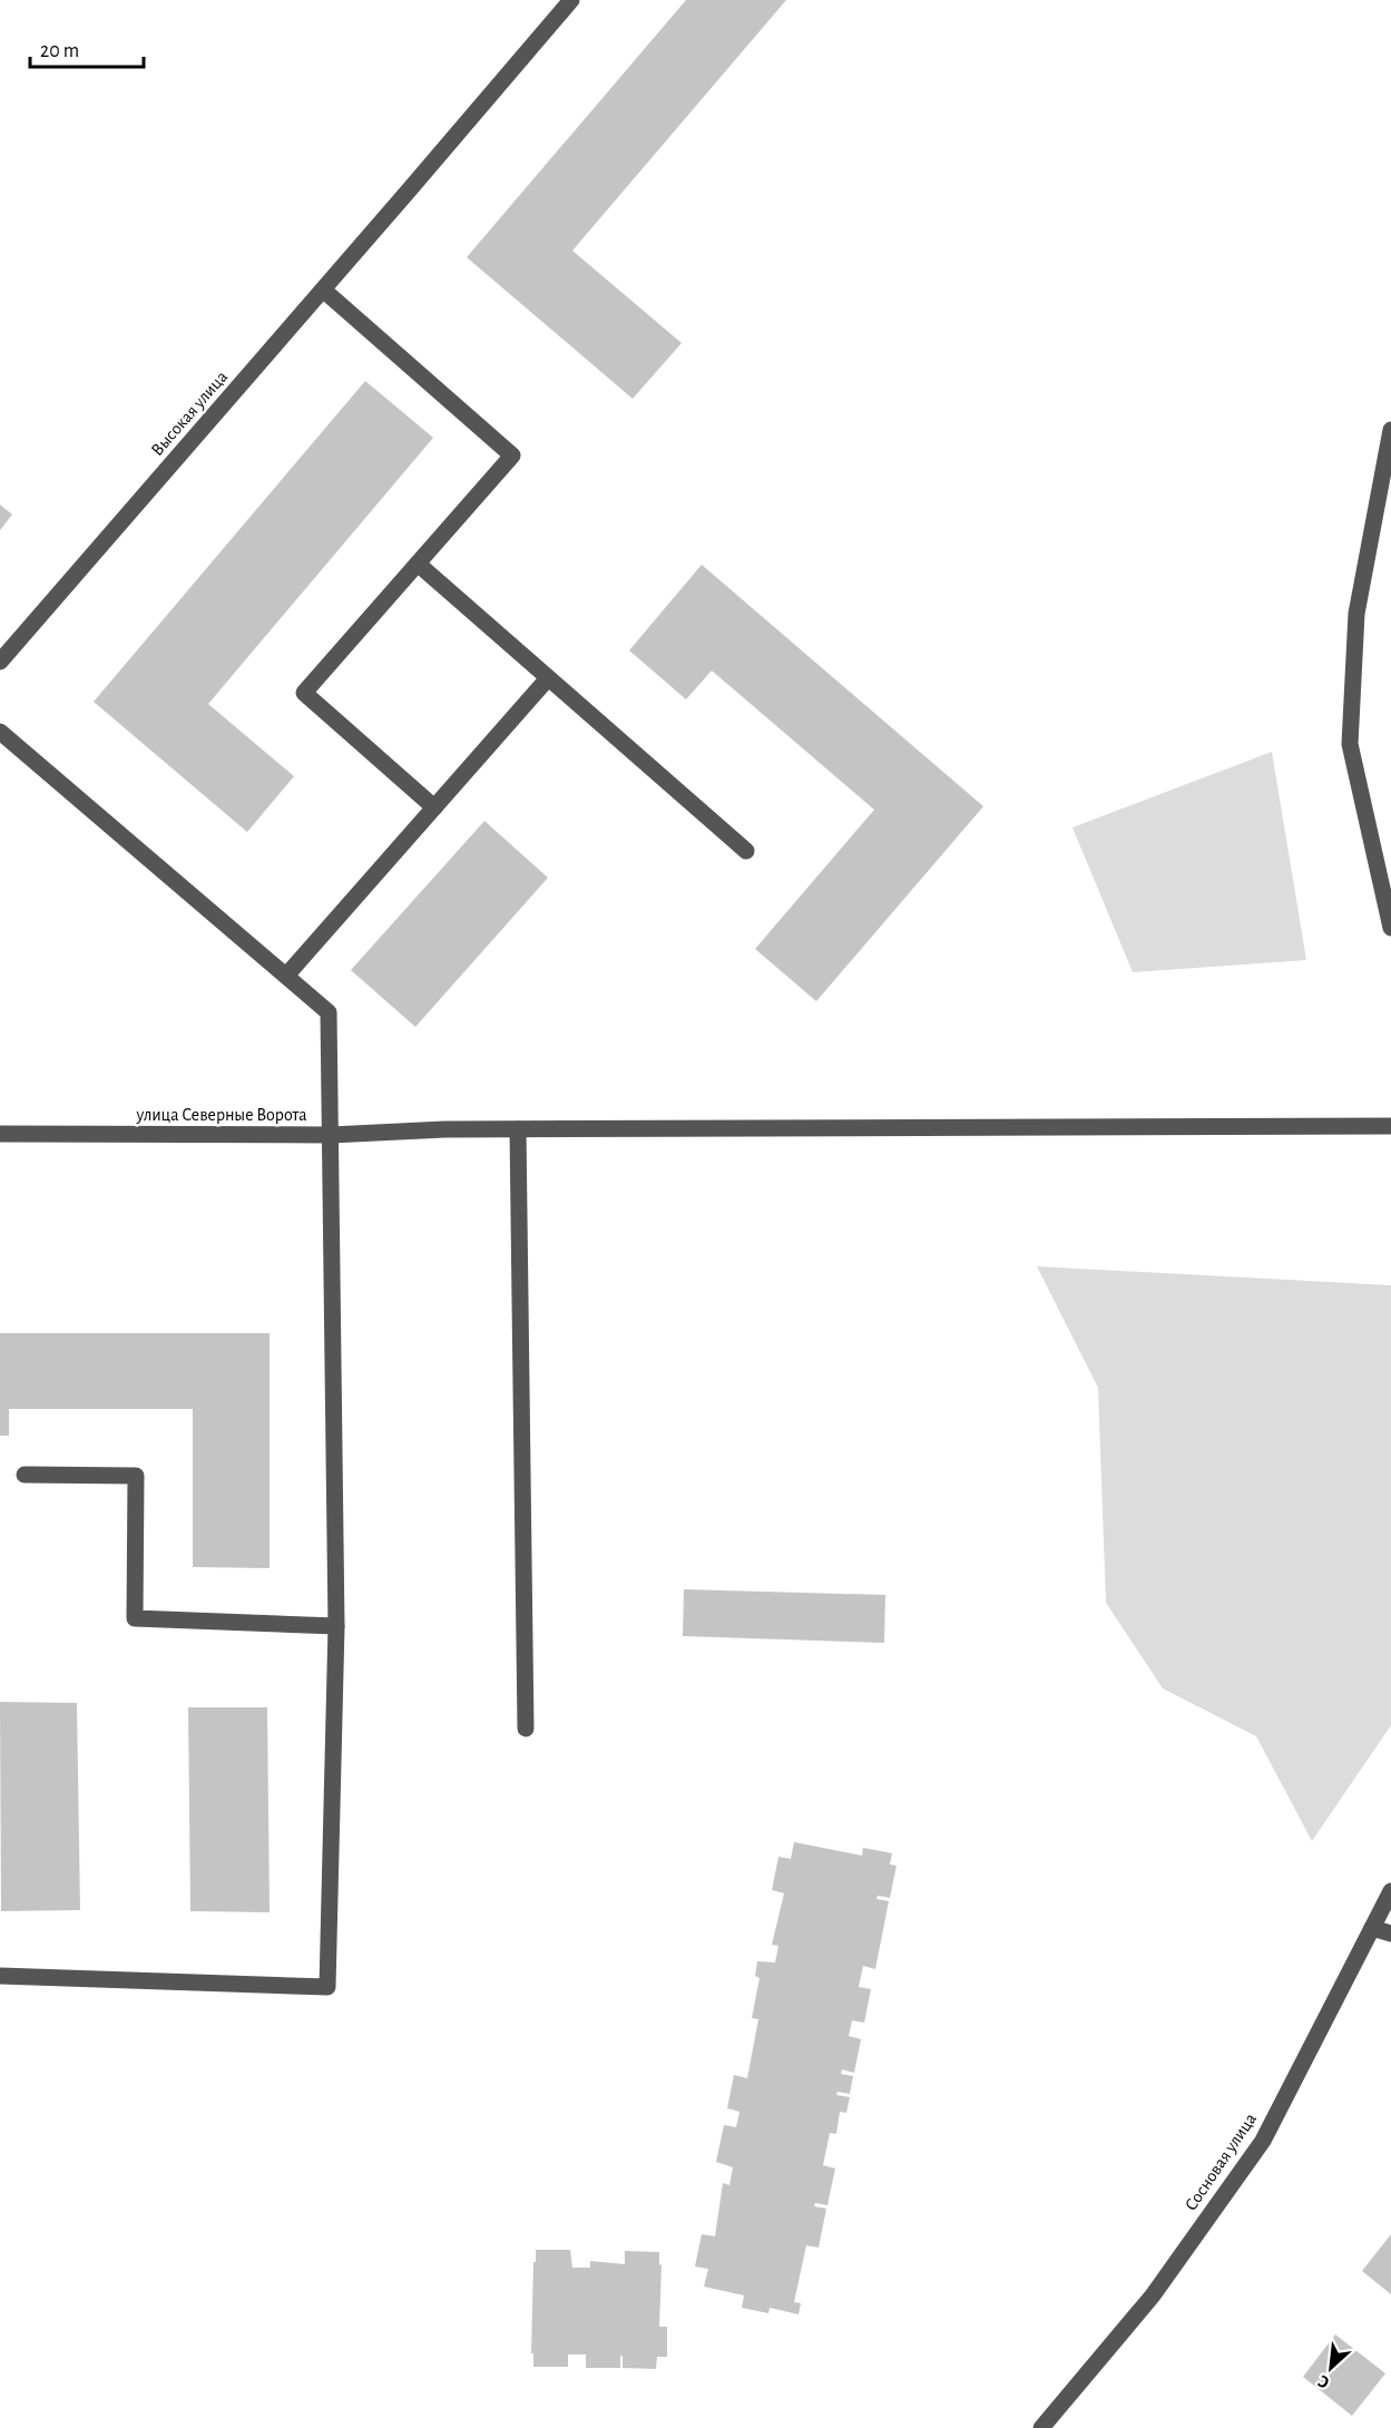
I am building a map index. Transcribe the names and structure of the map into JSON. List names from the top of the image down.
{
  "streets": {
    "street": ["Высокая улица", "улица Северные Ворота", "Сосновая улица"]
  },
  "scale_bar": "20 m",
  "north": "bottom left"
}
